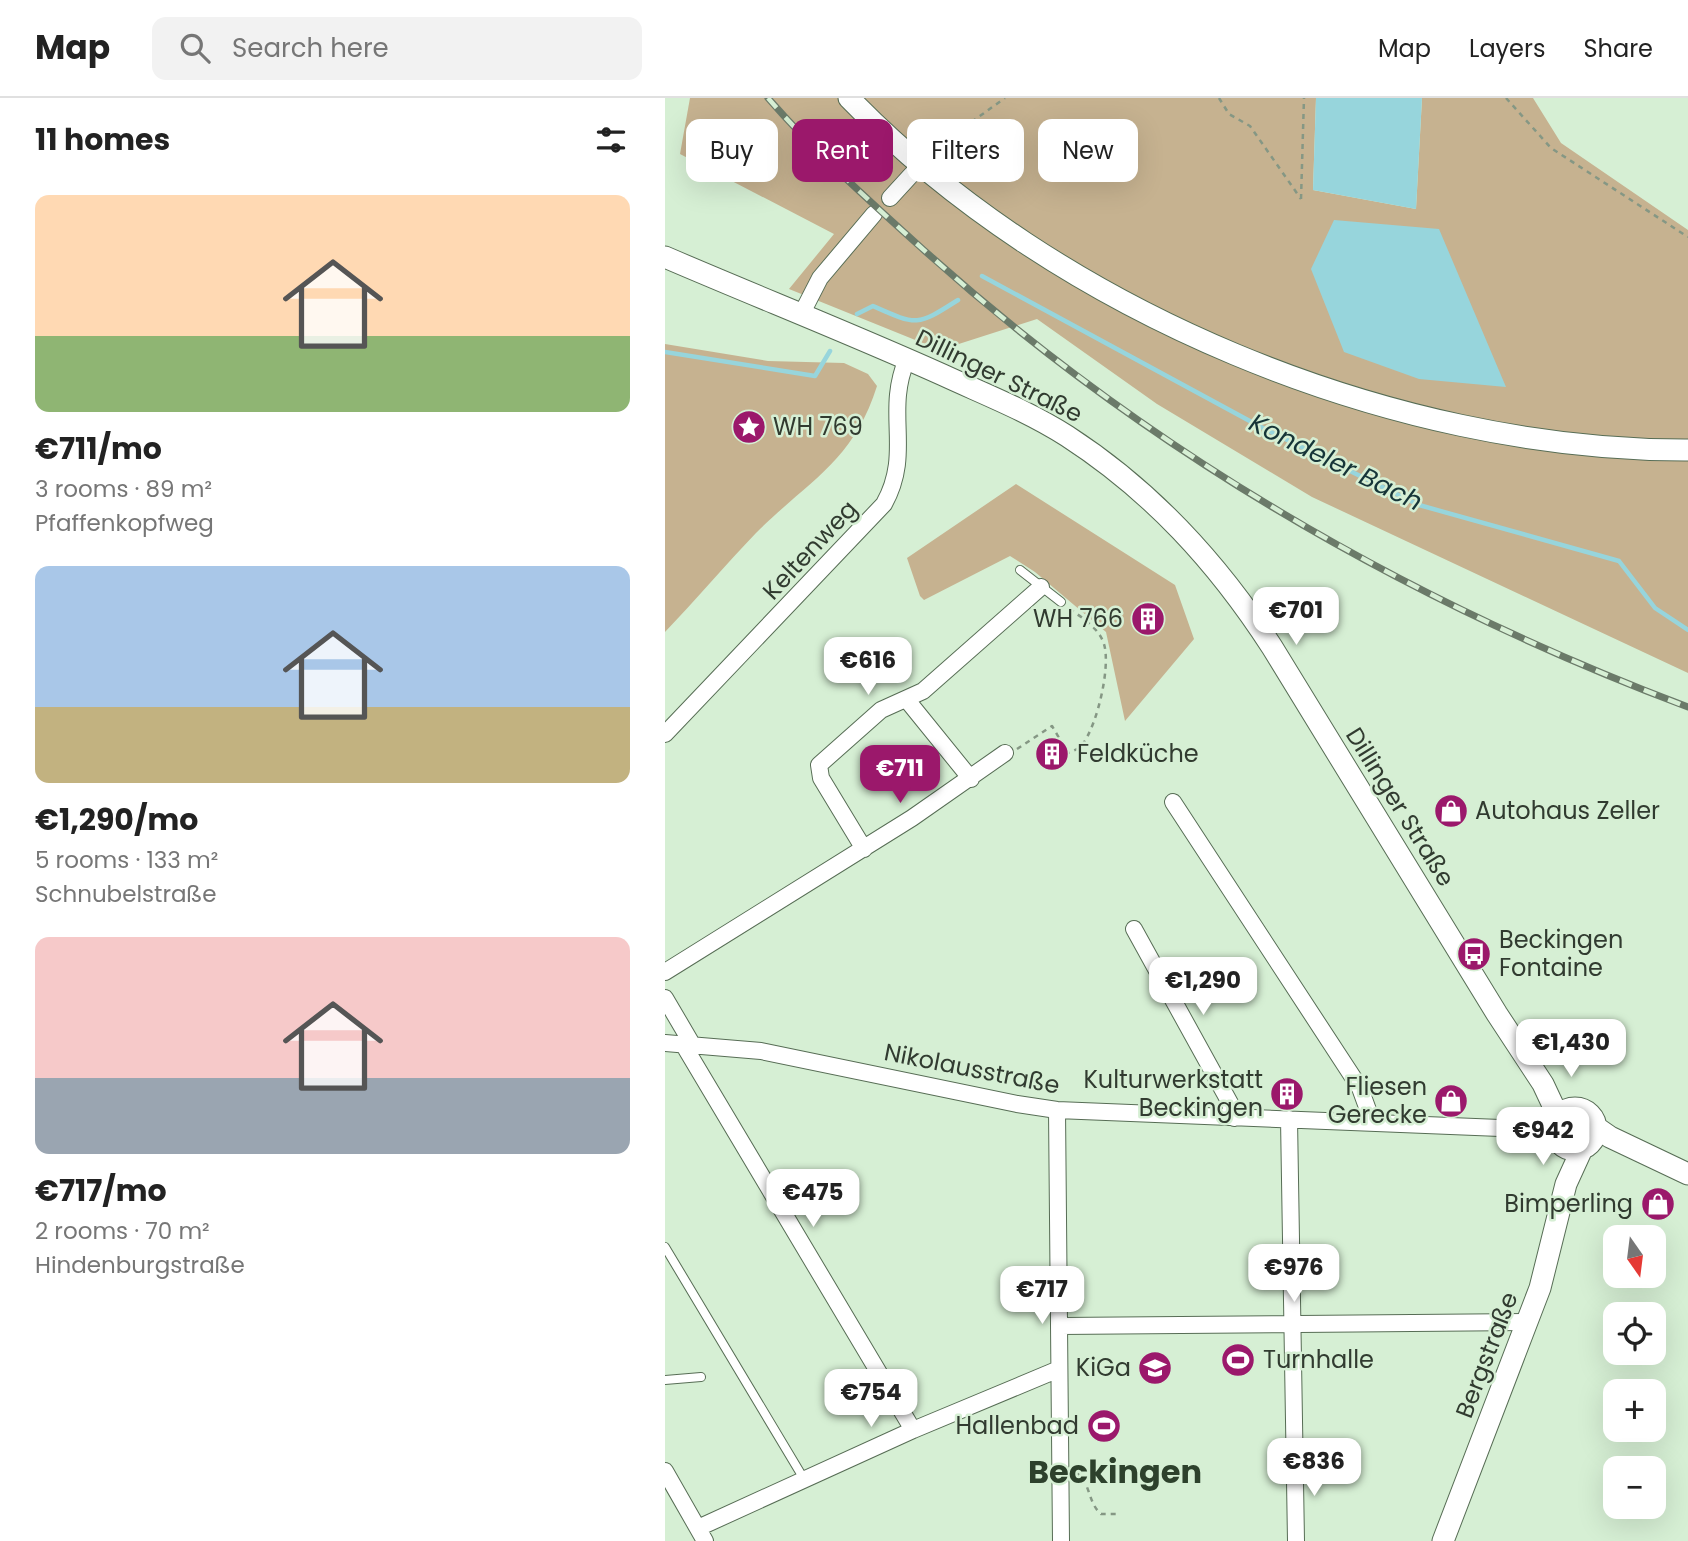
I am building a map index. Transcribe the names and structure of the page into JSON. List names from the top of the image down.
{
  "streets": {
    "street": [
      "Dillinger Straße",
      "Keltenweg",
      "Nikolausstraße",
      "Bergstraße"
    ]
  },
  "crossings": [
    ["Dillinger Straße", "Keltenweg"],
    ["Dillinger Straße", "Nikolausstraße"],
    ["Dillinger Straße", "Bergstraße"],
    ["Nikolausstraße", "Bergstraße"]
  ],
  "districts": ["Beckingen"],
  "water": ["Kondeler Bach"],
  "places": {
    "place": ["WH 769"],
    "building": ["WH 766", "Feldküche", "Kulturwerkstatt Beckingen"],
    "shop": ["Autohaus Zeller", "Fliesen Gerecke", "Bimperling"],
    "bus stop": ["Beckingen Fontaine"],
    "sports": ["Turnhalle", "Hallenbad"],
    "school or university": ["KiGa"]
  },
  "north": "bottom",
  "page": {
    "header": "Map",
    "search": "Search here",
    "nav": ["Map", "Layers", "Share"],
    "heading": "11 homes",
    "chip": [
      "Buy",
      "Rent",
      "Filters",
      "New"
    ],
    "list": [
      {
        "name": "€711/mo",
        "note": "3 rooms · 89 m² · Pfaffenkopfweg"
      },
      {
        "name": "€1,290/mo",
        "note": "5 rooms · 133 m² · Schnubelstraße"
      },
      {
        "name": "€717/mo",
        "note": "2 rooms · 70 m² · Hindenburgstraße"
      }
    ],
    "price": [
      "€701",
      "€616",
      "€711",
      "€1,290",
      "€1,430",
      "€942",
      "€475",
      "€976",
      "€717",
      "€754",
      "€836"
    ],
    "map_buttons": ["+", "−"]
  }
}
